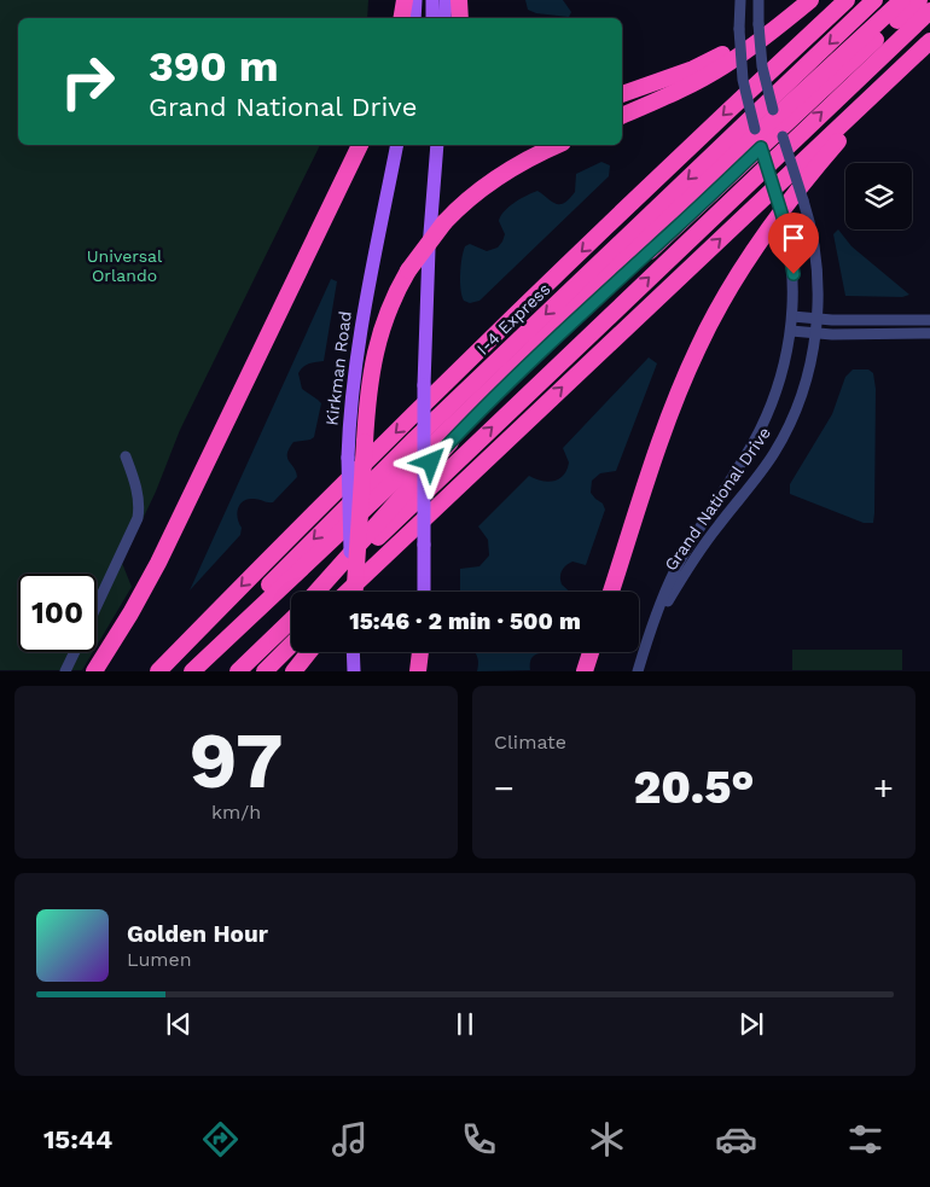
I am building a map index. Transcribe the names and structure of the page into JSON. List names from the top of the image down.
{
  "streets": {
    "highway": ["I-4 Express"],
    "main road": ["Kirkman Road"],
    "street": ["Grand National Drive"]
  },
  "parks": ["Universal Orlando"],
  "page": {
    "turn": ["390 m", "Grand National Drive"],
    "limit": "100",
    "trip": "15:46 · 2 min · 500 m",
    "tile": [
      ["97", "km/h"],
      "Climate"
    ],
    "heat": ["−", "20.5°", "+"],
    "song": ["Golden Hour", "Lumen"],
    "tabs": "15:44"
  }
}
